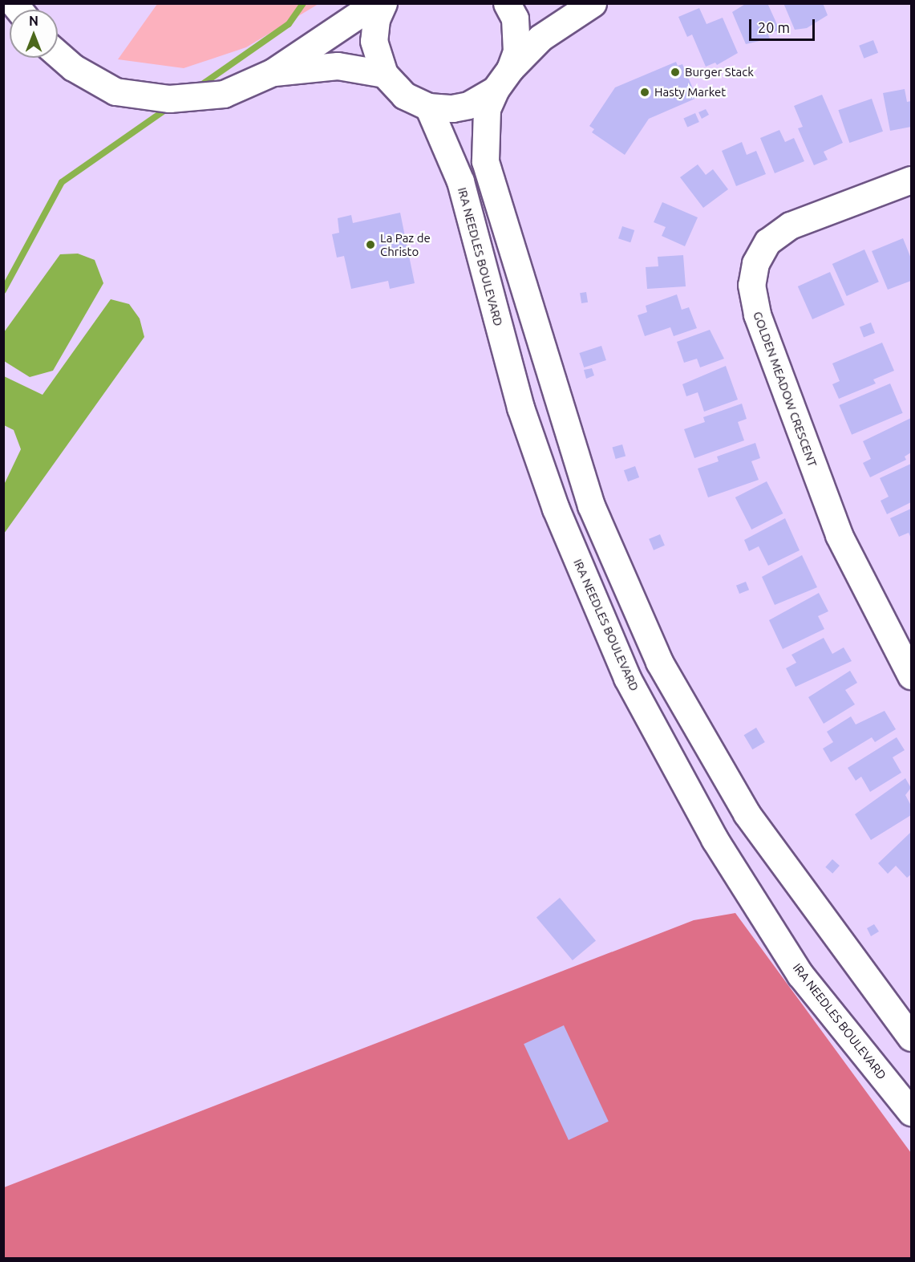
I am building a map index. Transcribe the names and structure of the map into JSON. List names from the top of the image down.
{
  "streets": {
    "main road": ["IRA NEEDLES BOULEVARD", "GOLDEN MEADOW CRESCENT"]
  },
  "places": ["Burger Stack", "Hasty Market", "La Paz de Christo"],
  "scale_bar": "20 m",
  "north": "top"
}
